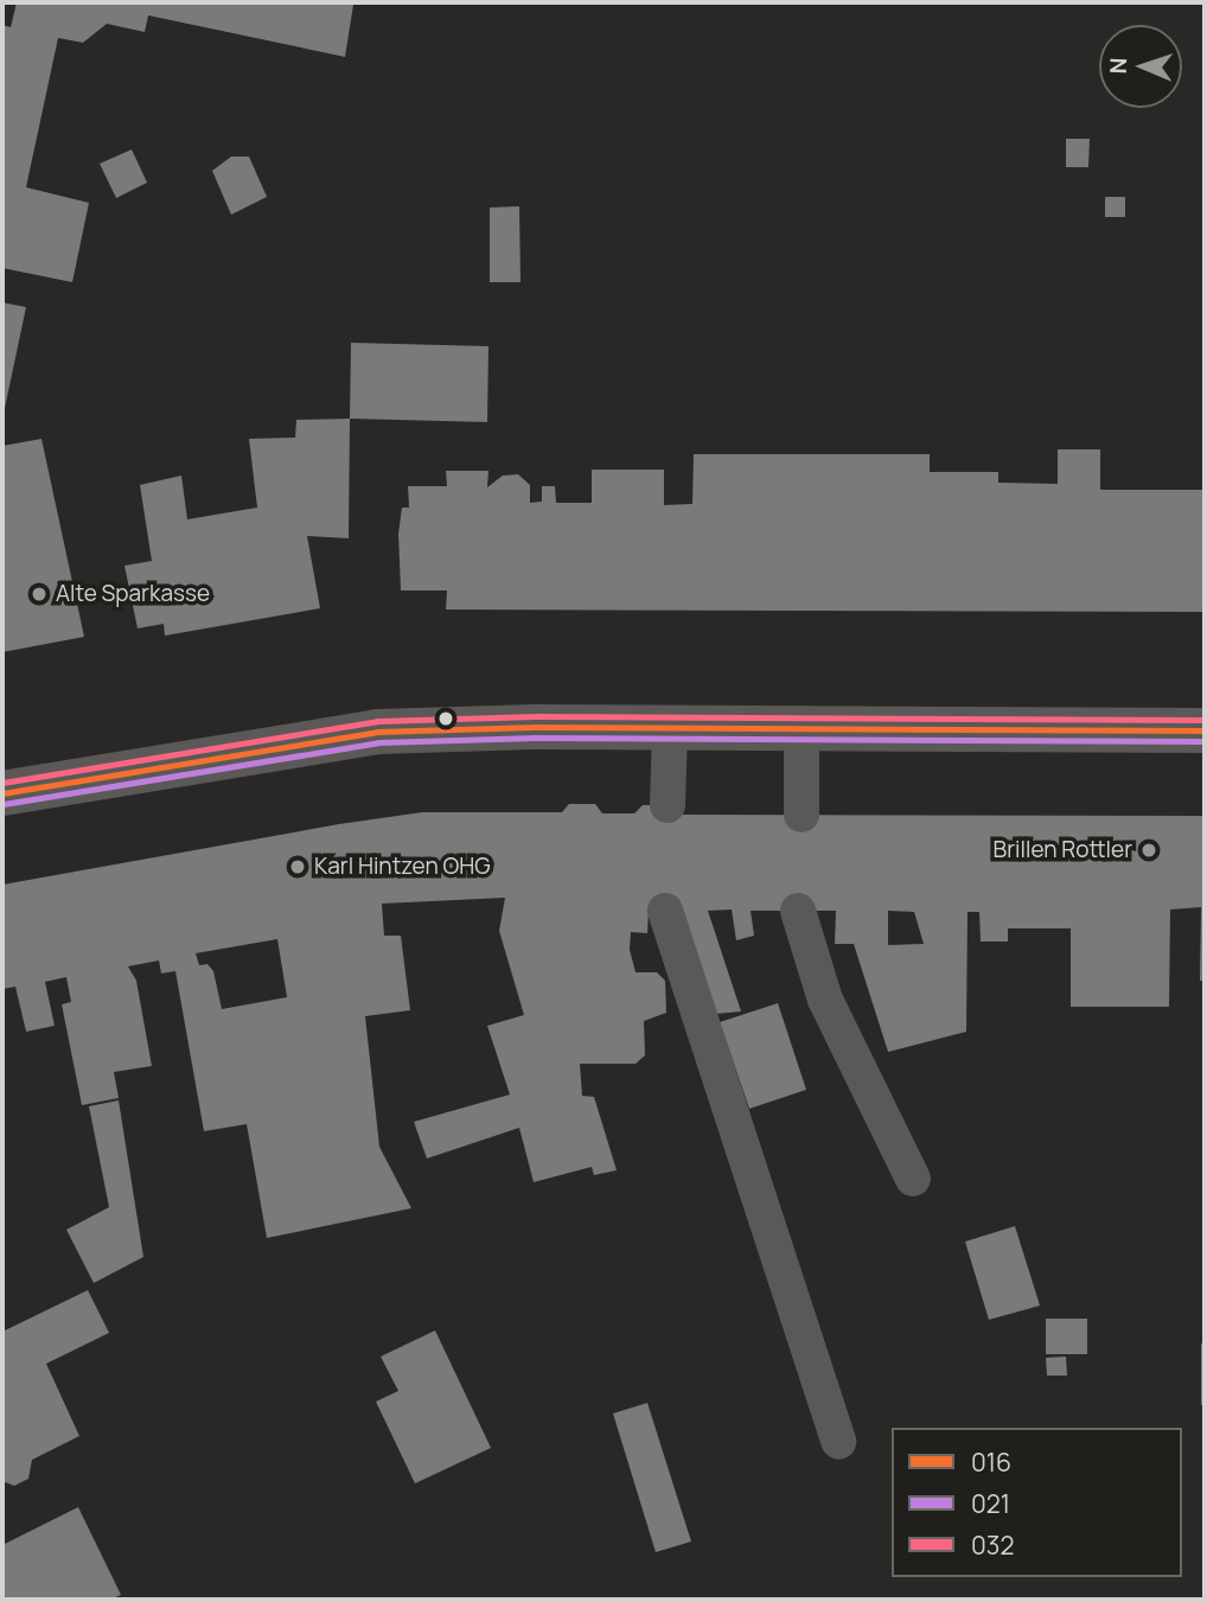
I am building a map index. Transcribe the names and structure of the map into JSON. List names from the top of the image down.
{
  "places": ["Alte Sparkasse", "Brillen Rottler", "Karl Hintzen OHG"],
  "lines": ["transit line 032", "transit line 016", "transit line 021"],
  "legend": ["016", "021", "032"],
  "north": "left"
}
